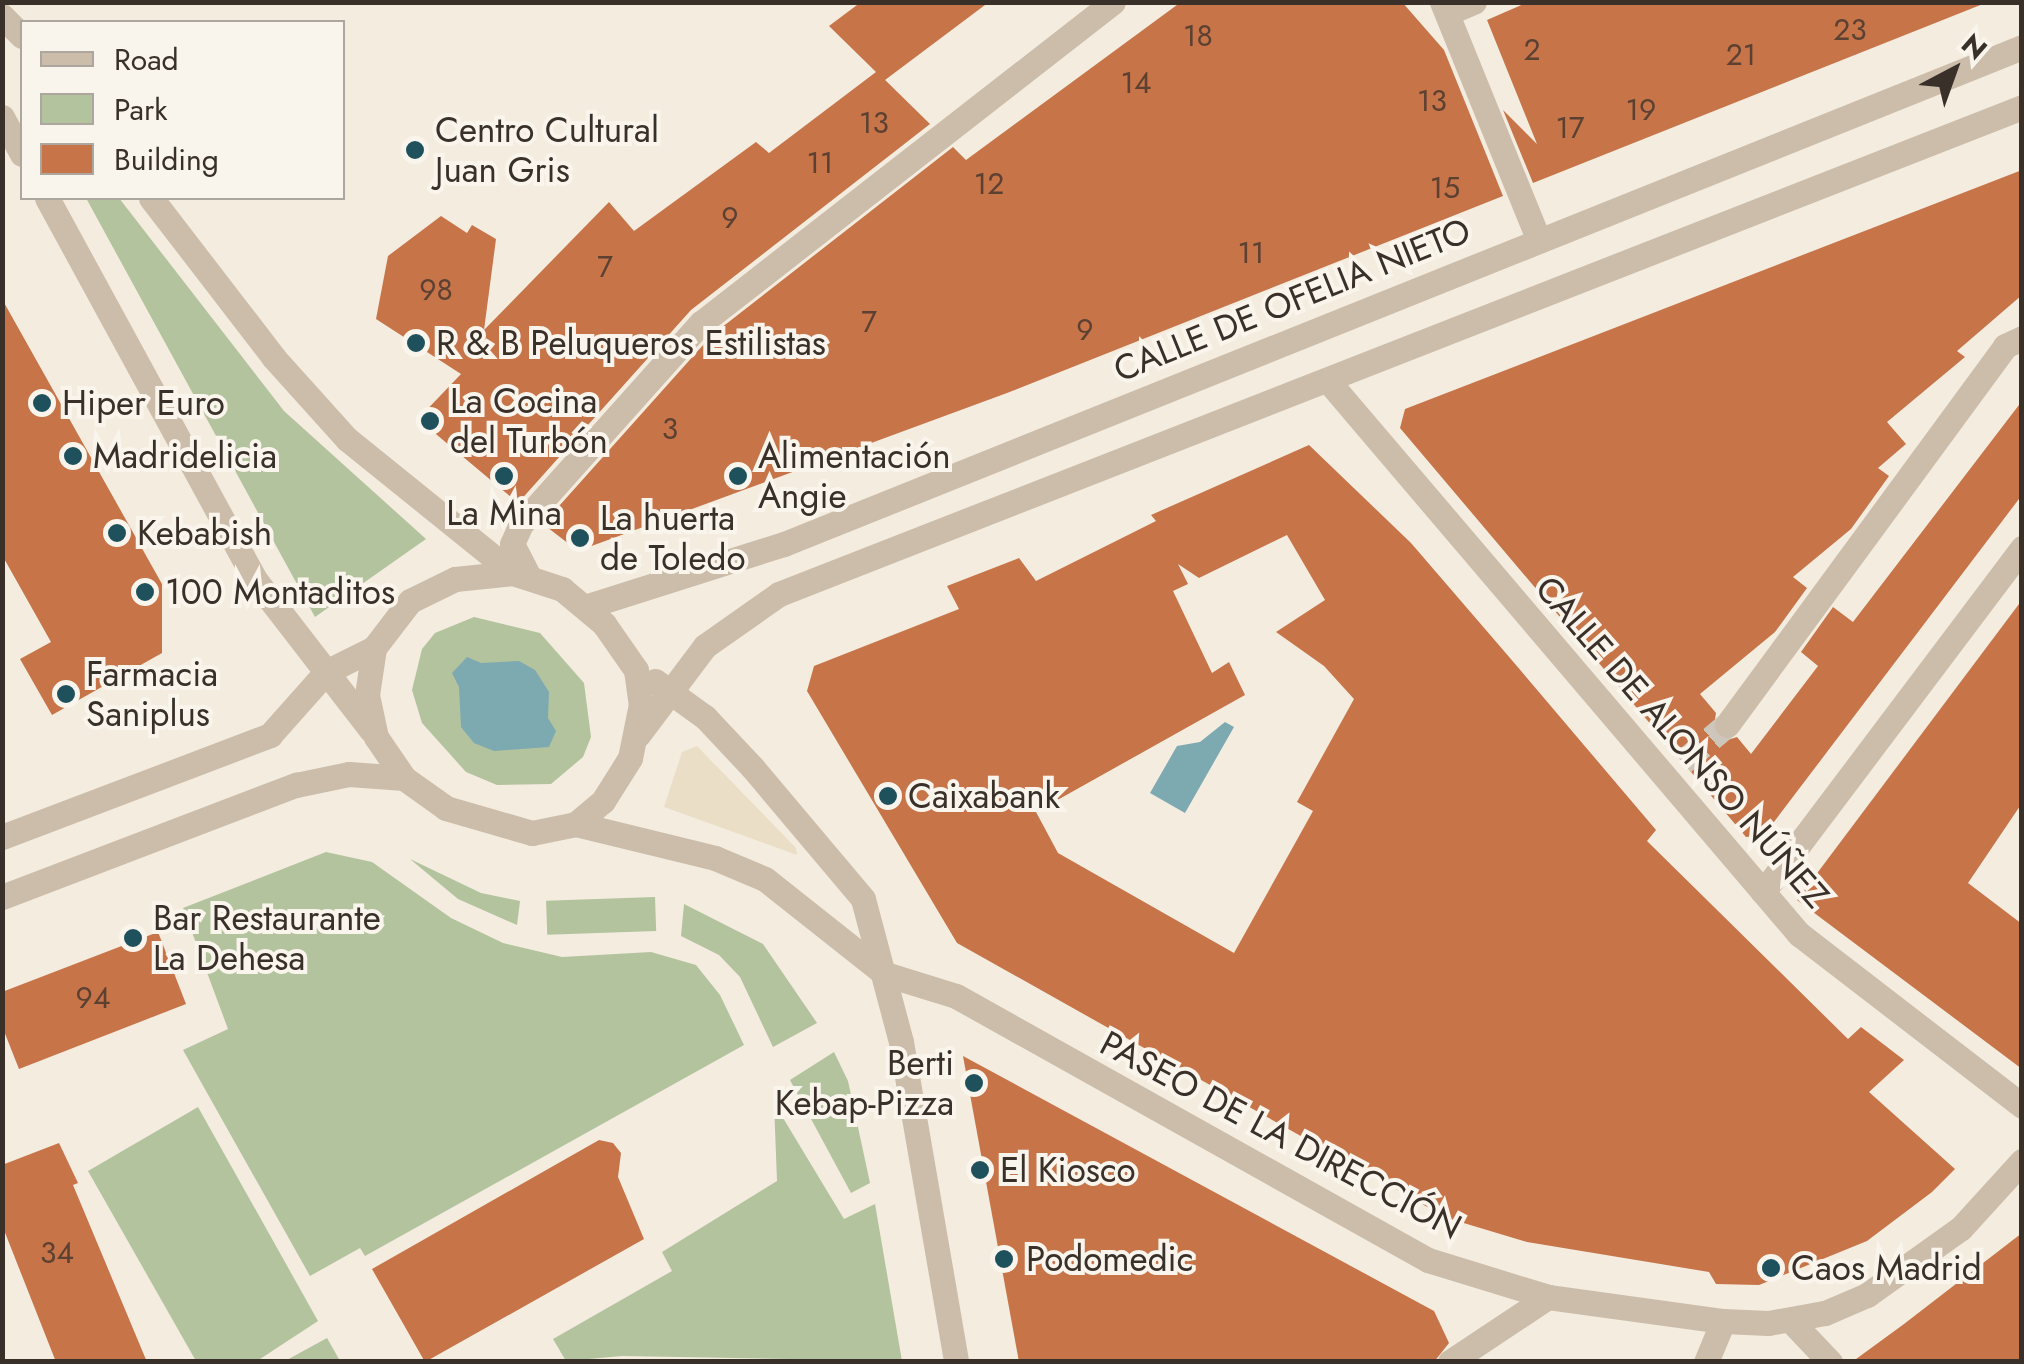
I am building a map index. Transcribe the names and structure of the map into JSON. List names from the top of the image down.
{
  "streets": {
    "street": ["CALLE DE OFELIA NIETO", "CALLE DE ALONSO NÚÑEZ", "PASEO DE LA DIRECCIÓN"]
  },
  "places": [
    "Centro Cultural Juan Gris",
    "R & B Peluqueros Estilistas",
    "Hiper Euro",
    "La Cocina del Turbón",
    "Madridelicia",
    "La Mina",
    "Alimentación Angie",
    "Kebabish",
    "La huerta de Toledo",
    "100 Montaditos",
    "Farmacia Saniplus",
    "Caixabank",
    "Bar Restaurante La Dehesa",
    "Berti Kebap-Pizza",
    "El Kiosco",
    "Podomedic",
    "Caos Madrid"
  ],
  "house_numbers": [
    "23",
    "18",
    "2",
    "21",
    "14",
    "13",
    "19",
    "13",
    "17",
    "11",
    "12",
    "15",
    "9",
    "11",
    "7",
    "98",
    "7",
    "9",
    "3",
    "94",
    "34"
  ],
  "legend": ["Road", "Park", "Building"],
  "north": "top right"
}
